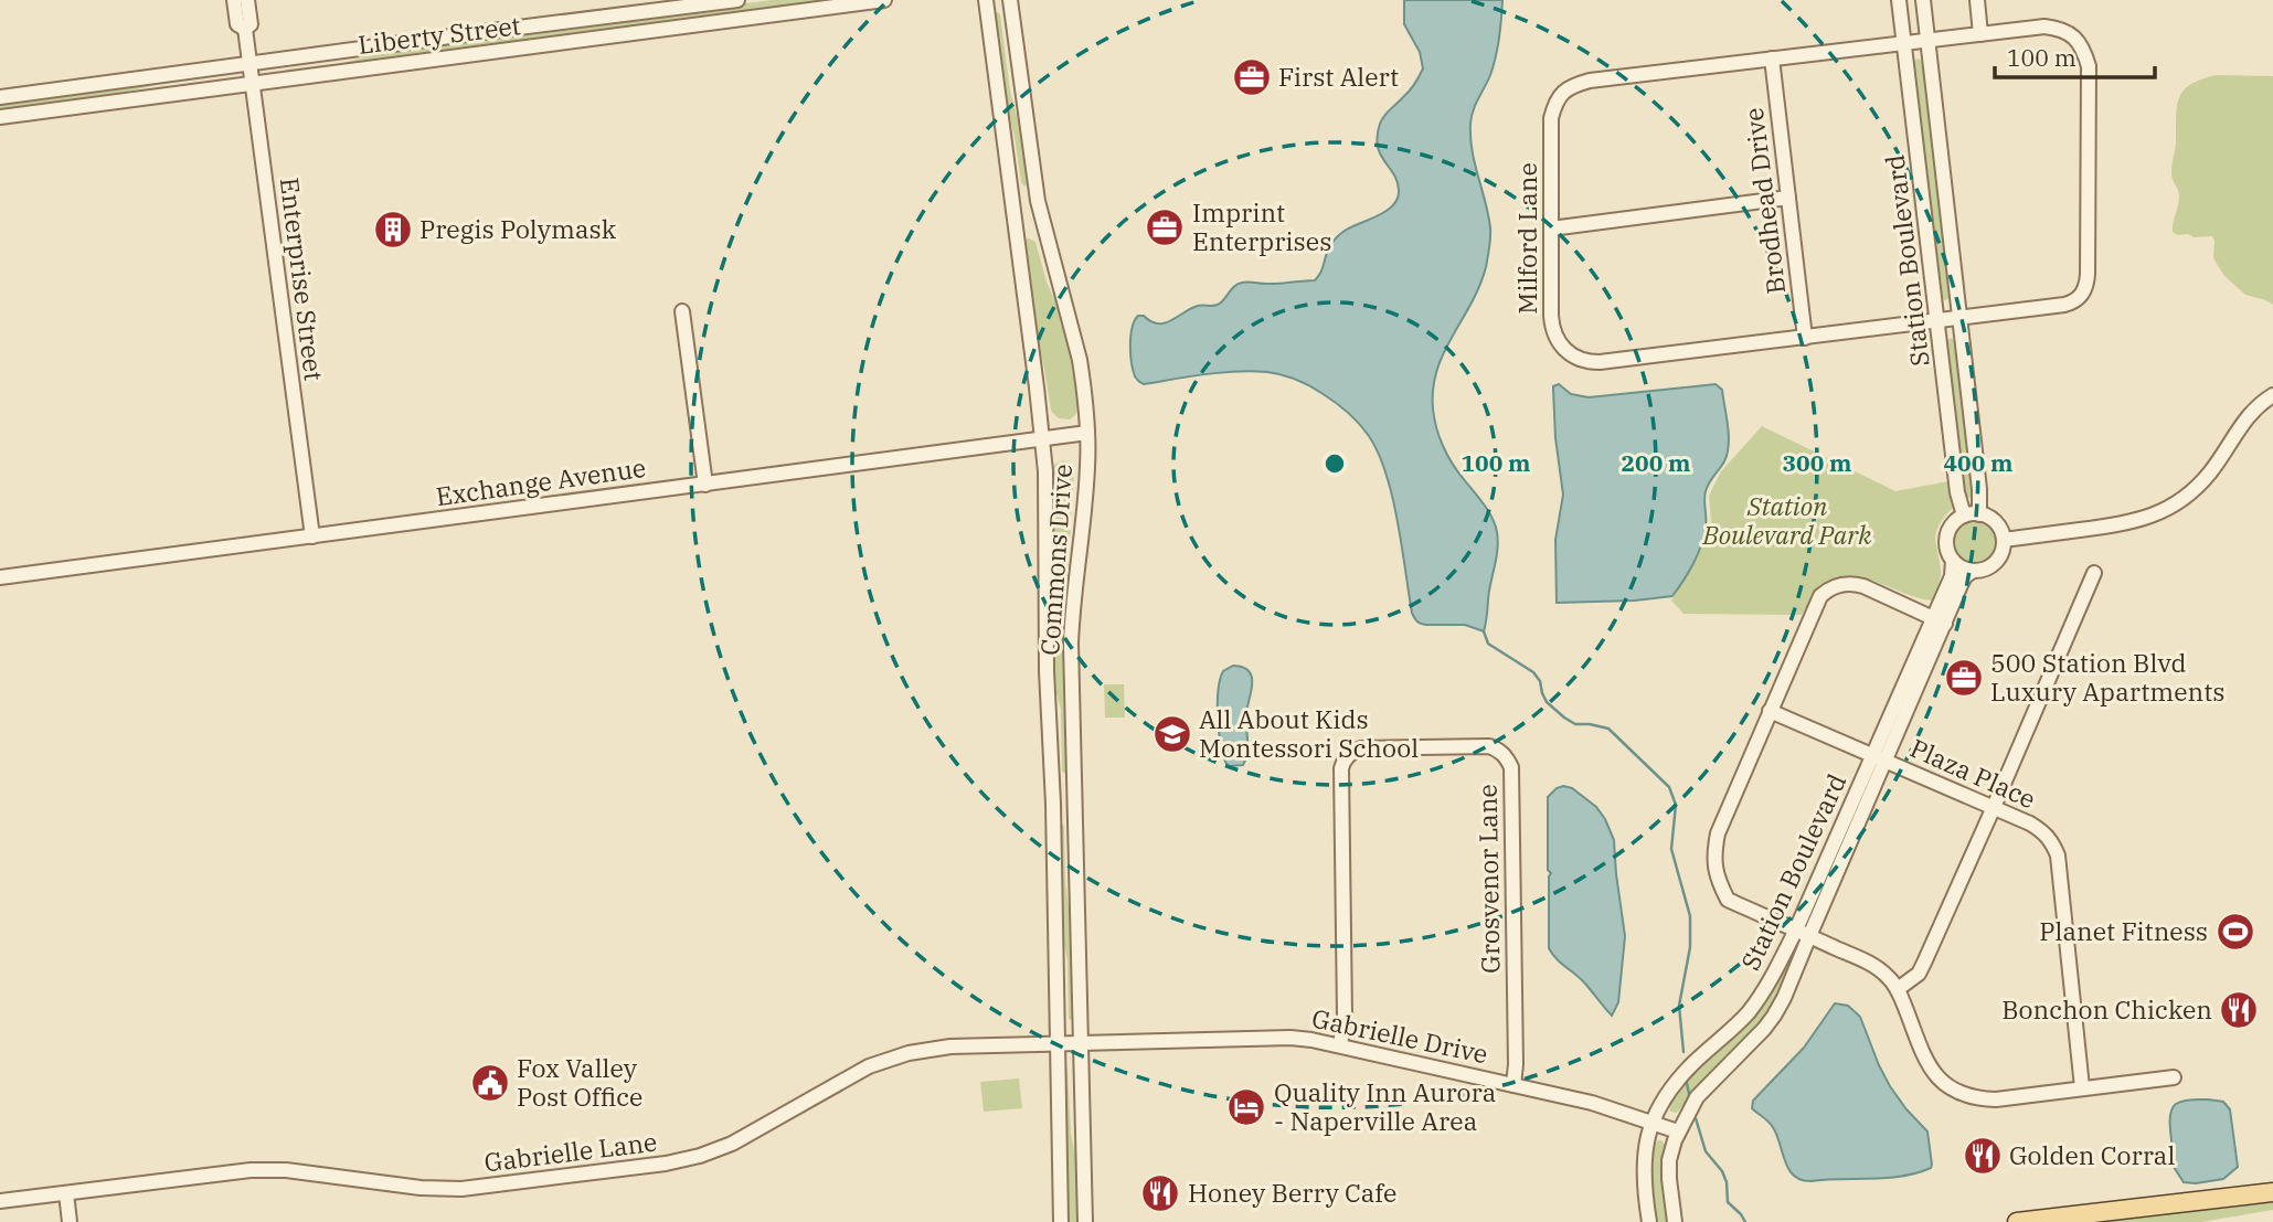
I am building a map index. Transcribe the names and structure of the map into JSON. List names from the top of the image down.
{
  "streets": {
    "street": [
      "Liberty Street",
      "Brodhead Drive",
      "Milford Lane",
      "Station Boulevard",
      "Enterprise Street",
      "Exchange Avenue",
      "Commons Drive",
      "Plaza Place",
      "Grosvenor Lane",
      "Gabrielle Drive",
      "Gabrielle Lane"
    ]
  },
  "crossings": [
    ["Liberty Street", "Enterprise Street"],
    ["Brodhead Drive", "Milford Lane"],
    ["Milford Lane", "Station Boulevard"],
    ["Station Boulevard", "Plaza Place"],
    ["Station Boulevard", "Gabrielle Drive"],
    ["Enterprise Street", "Exchange Avenue"],
    ["Exchange Avenue", "Commons Drive"],
    ["Commons Drive", "Gabrielle Drive"],
    ["Commons Drive", "Gabrielle Lane"],
    ["Grosvenor Lane", "Gabrielle Drive"],
    ["Gabrielle Drive", "Gabrielle Lane"]
  ],
  "parks": ["Station Boulevard Park"],
  "places": {
    "office": ["First Alert", "Imprint Enterprises", "500 Station Blvd Luxury Apartments"],
    "building": ["Pregis Polymask"],
    "school or university": ["All About Kids Montessori School"],
    "sports": ["Planet Fitness"],
    "restaurant": ["Bonchon Chicken", "Golden Corral", "Honey Berry Cafe"],
    "public building": ["Fox Valley Post Office"],
    "hotel": ["Quality Inn Aurora - Naperville Area"]
  },
  "scale_bar": "100 m",
  "rings": [
    "100 m",
    "200 m",
    "300 m",
    "400 m"
  ]
}
